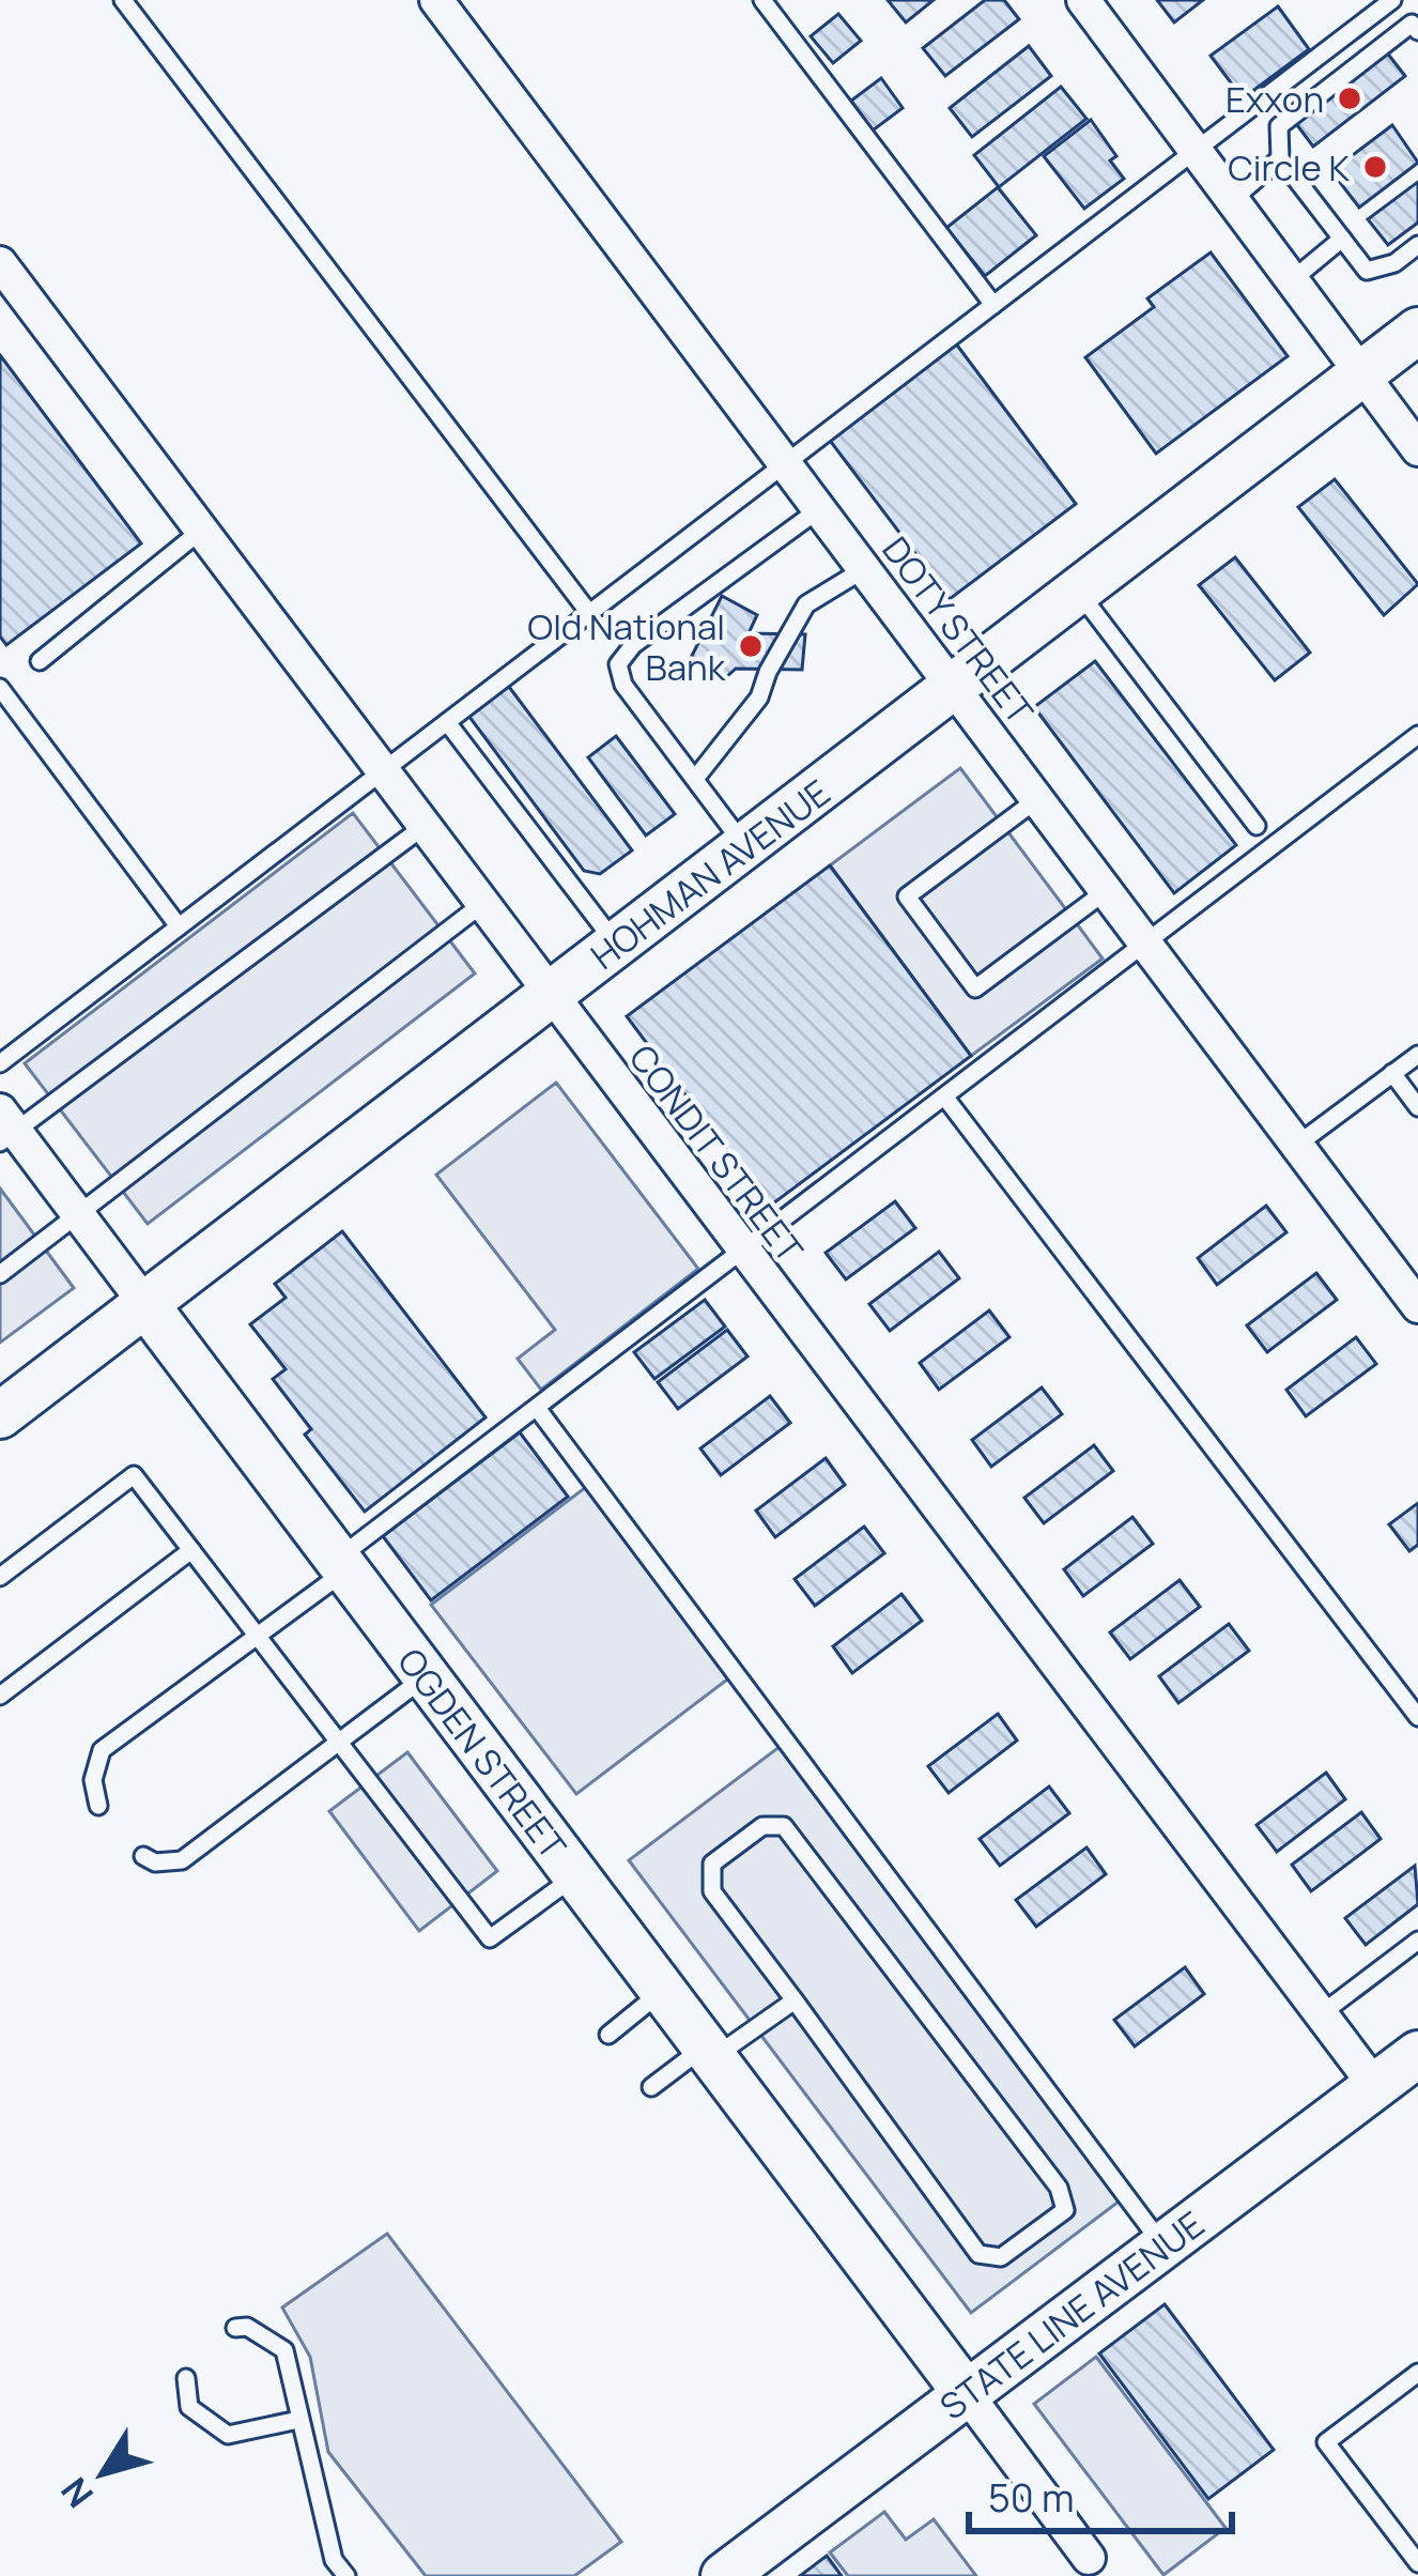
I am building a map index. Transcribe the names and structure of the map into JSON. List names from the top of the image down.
{
  "streets": {
    "street": [
      "DOTY STREET",
      "HOHMAN AVENUE",
      "CONDIT STREET",
      "OGDEN STREET",
      "STATE LINE AVENUE"
    ]
  },
  "crossings": [
    ["DOTY STREET", "HOHMAN AVENUE"],
    ["HOHMAN AVENUE", "CONDIT STREET"],
    ["HOHMAN AVENUE", "OGDEN STREET"],
    ["CONDIT STREET", "STATE LINE AVENUE"],
    ["OGDEN STREET", "STATE LINE AVENUE"]
  ],
  "places": ["Exxon", "Circle K", "Old National Bank"],
  "scale_bar": "50 m",
  "north": "bottom left"
}
